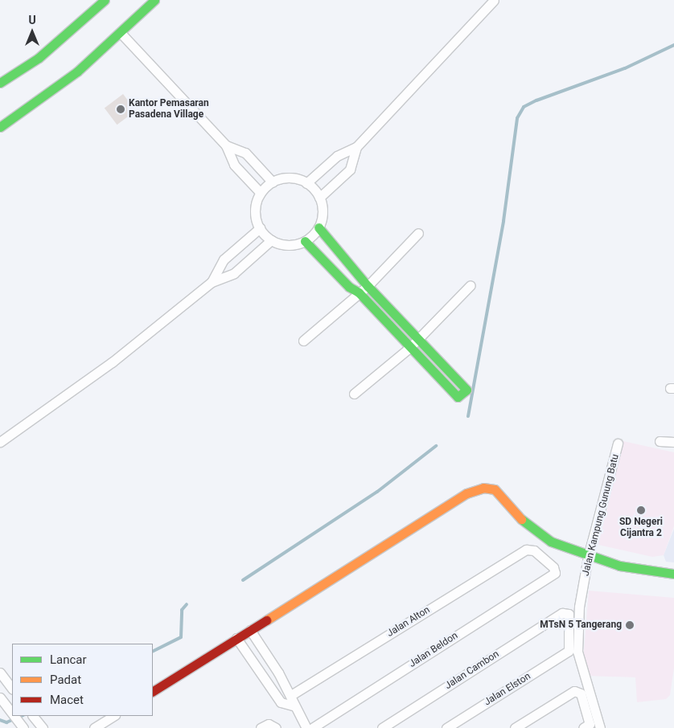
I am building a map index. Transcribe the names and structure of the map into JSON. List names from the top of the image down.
{
  "streets": {
    "street": [
      "Jalan Kampung Gunung Batu",
      "Jalan Alton",
      "Jalan Beldon",
      "Jalan Cambon",
      "Jalan Elston"
    ]
  },
  "crossings": [
    ["Jalan Alton", "Jalan Beldon"],
    ["Jalan Cambon", "Jalan Elston"]
  ],
  "places": ["Kantor Pemasaran Pasadena Village", "SD Negeri Cijantra 2", "MTsN 5 Tangerang"],
  "legend": ["Lancar", "Padat", "Macet"],
  "north": "top"
}
